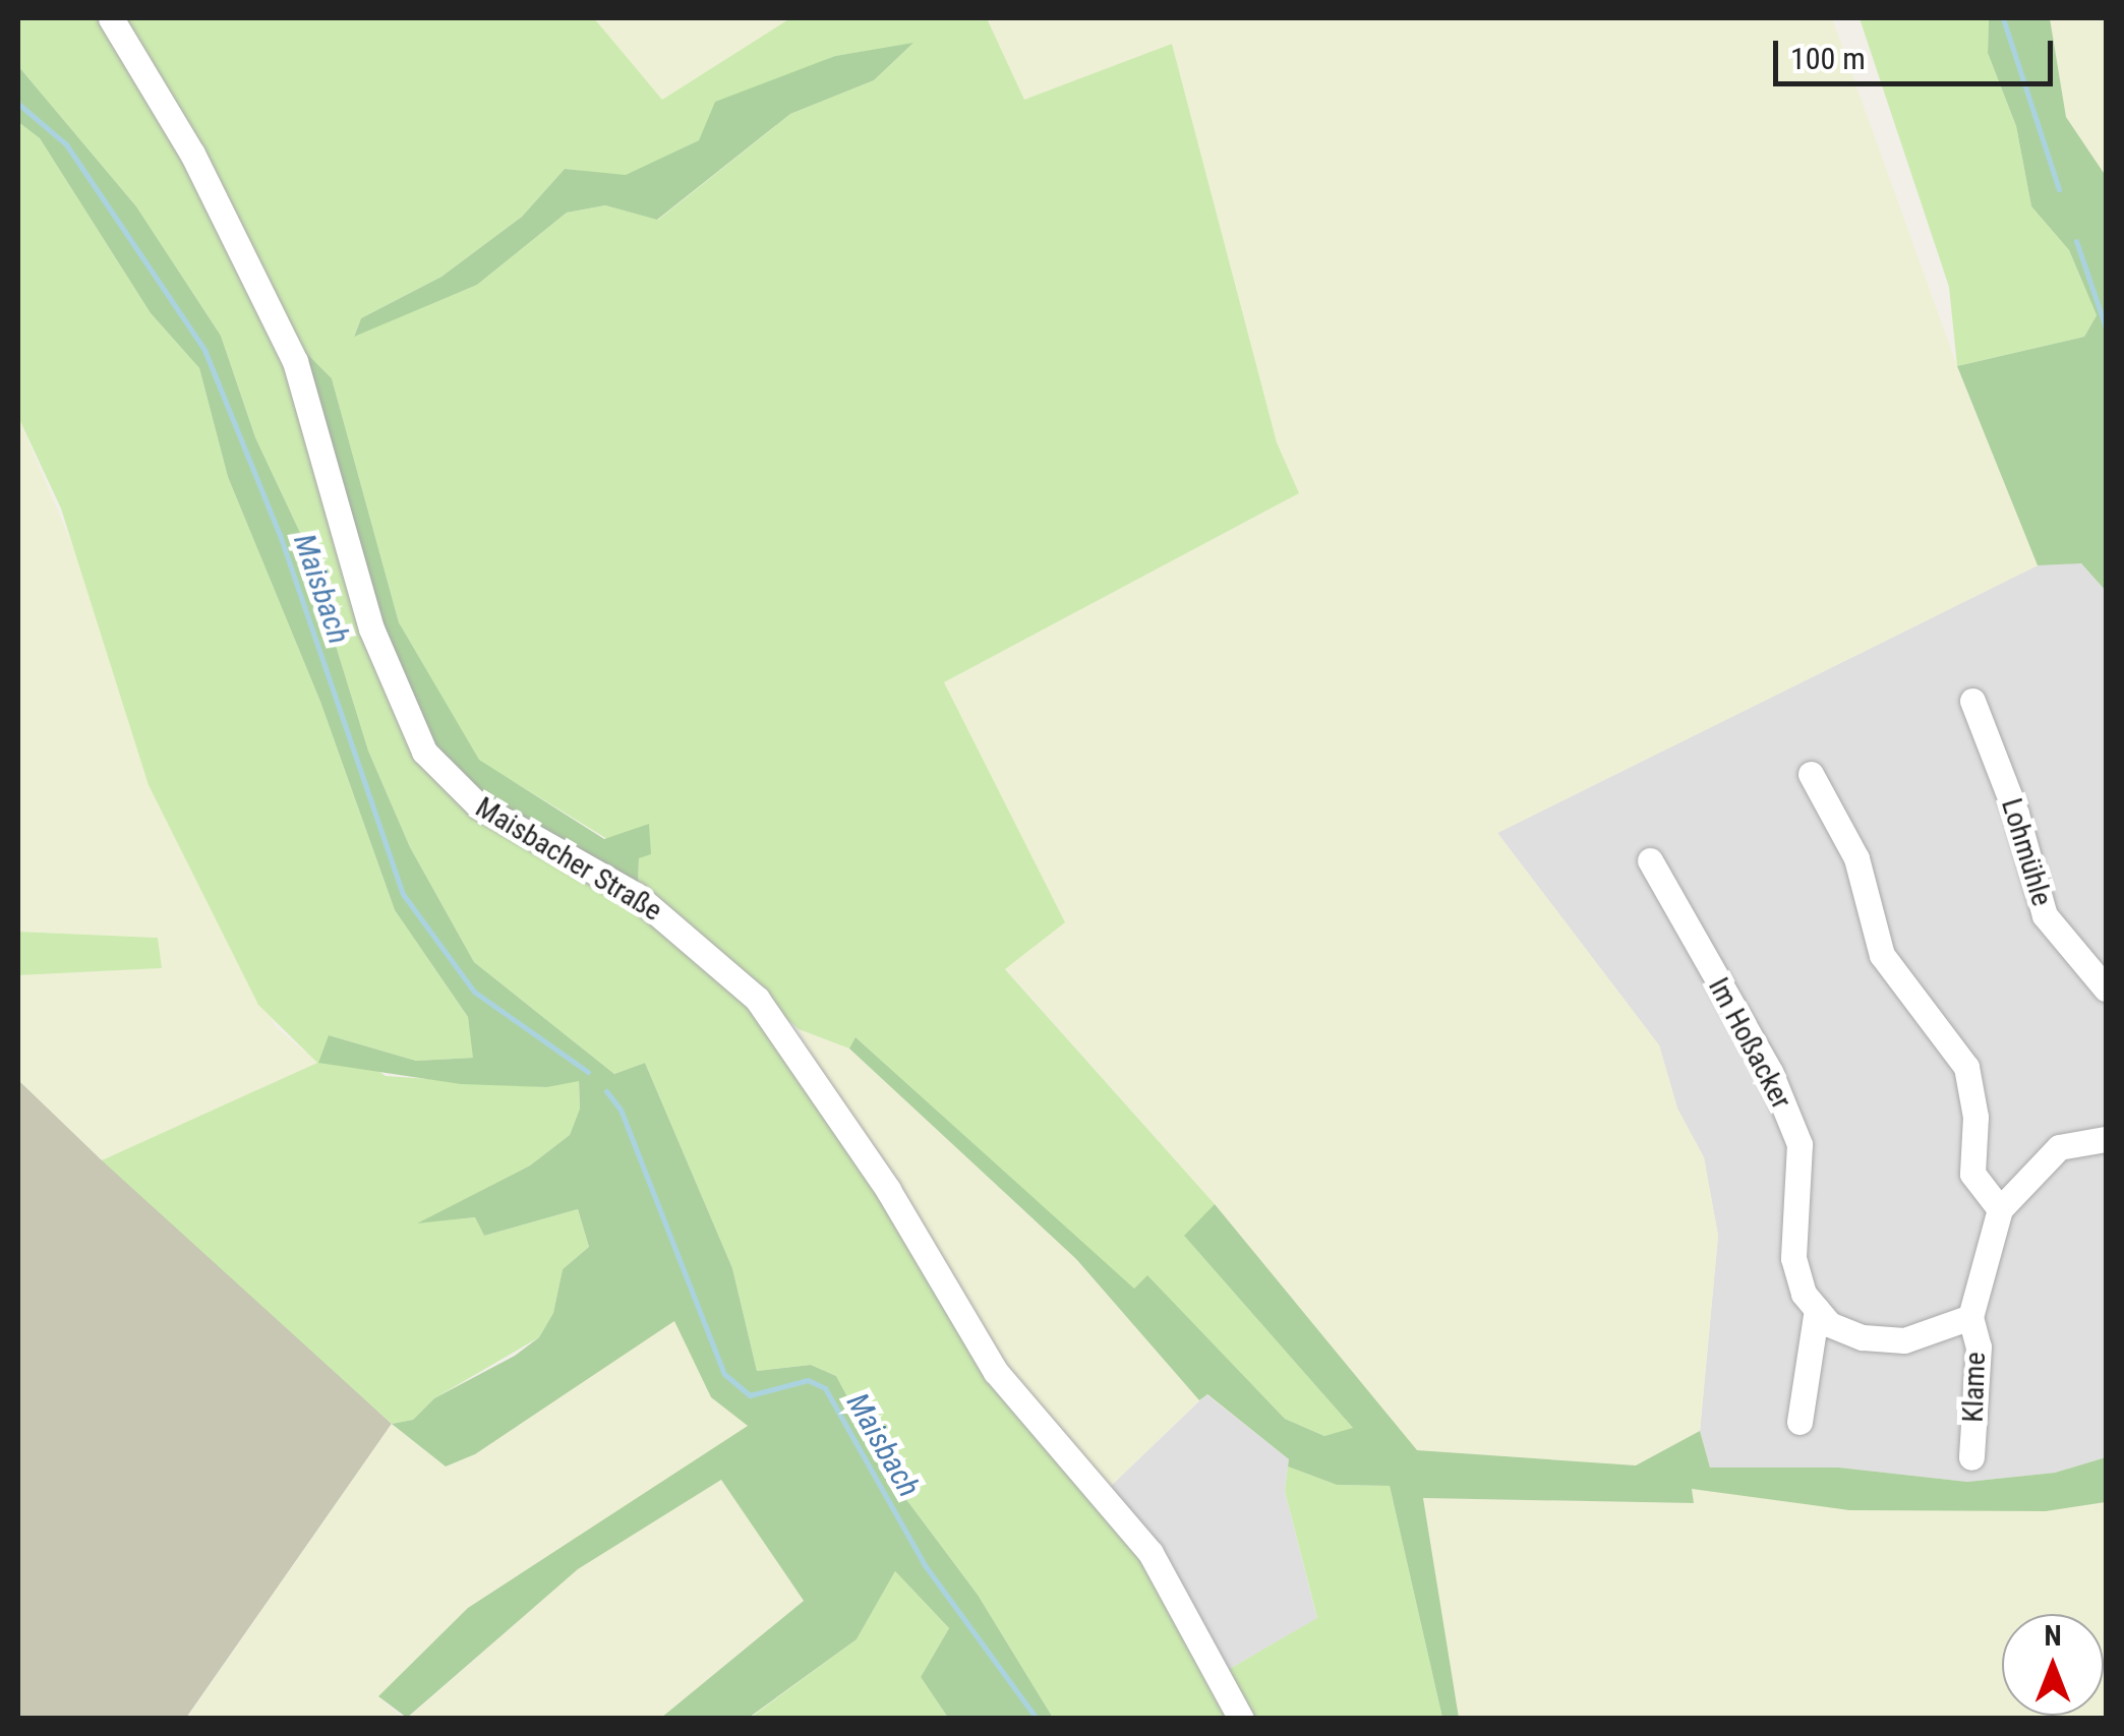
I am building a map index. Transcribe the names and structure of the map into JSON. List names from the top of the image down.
{
  "streets": {
    "street": [
      "Lohmühle",
      "Maisbacher Straße",
      "Im Hoßacker",
      "Klame"
    ]
  },
  "water": ["Maisbach"],
  "scale_bar": "100 m",
  "north": "top"
}
